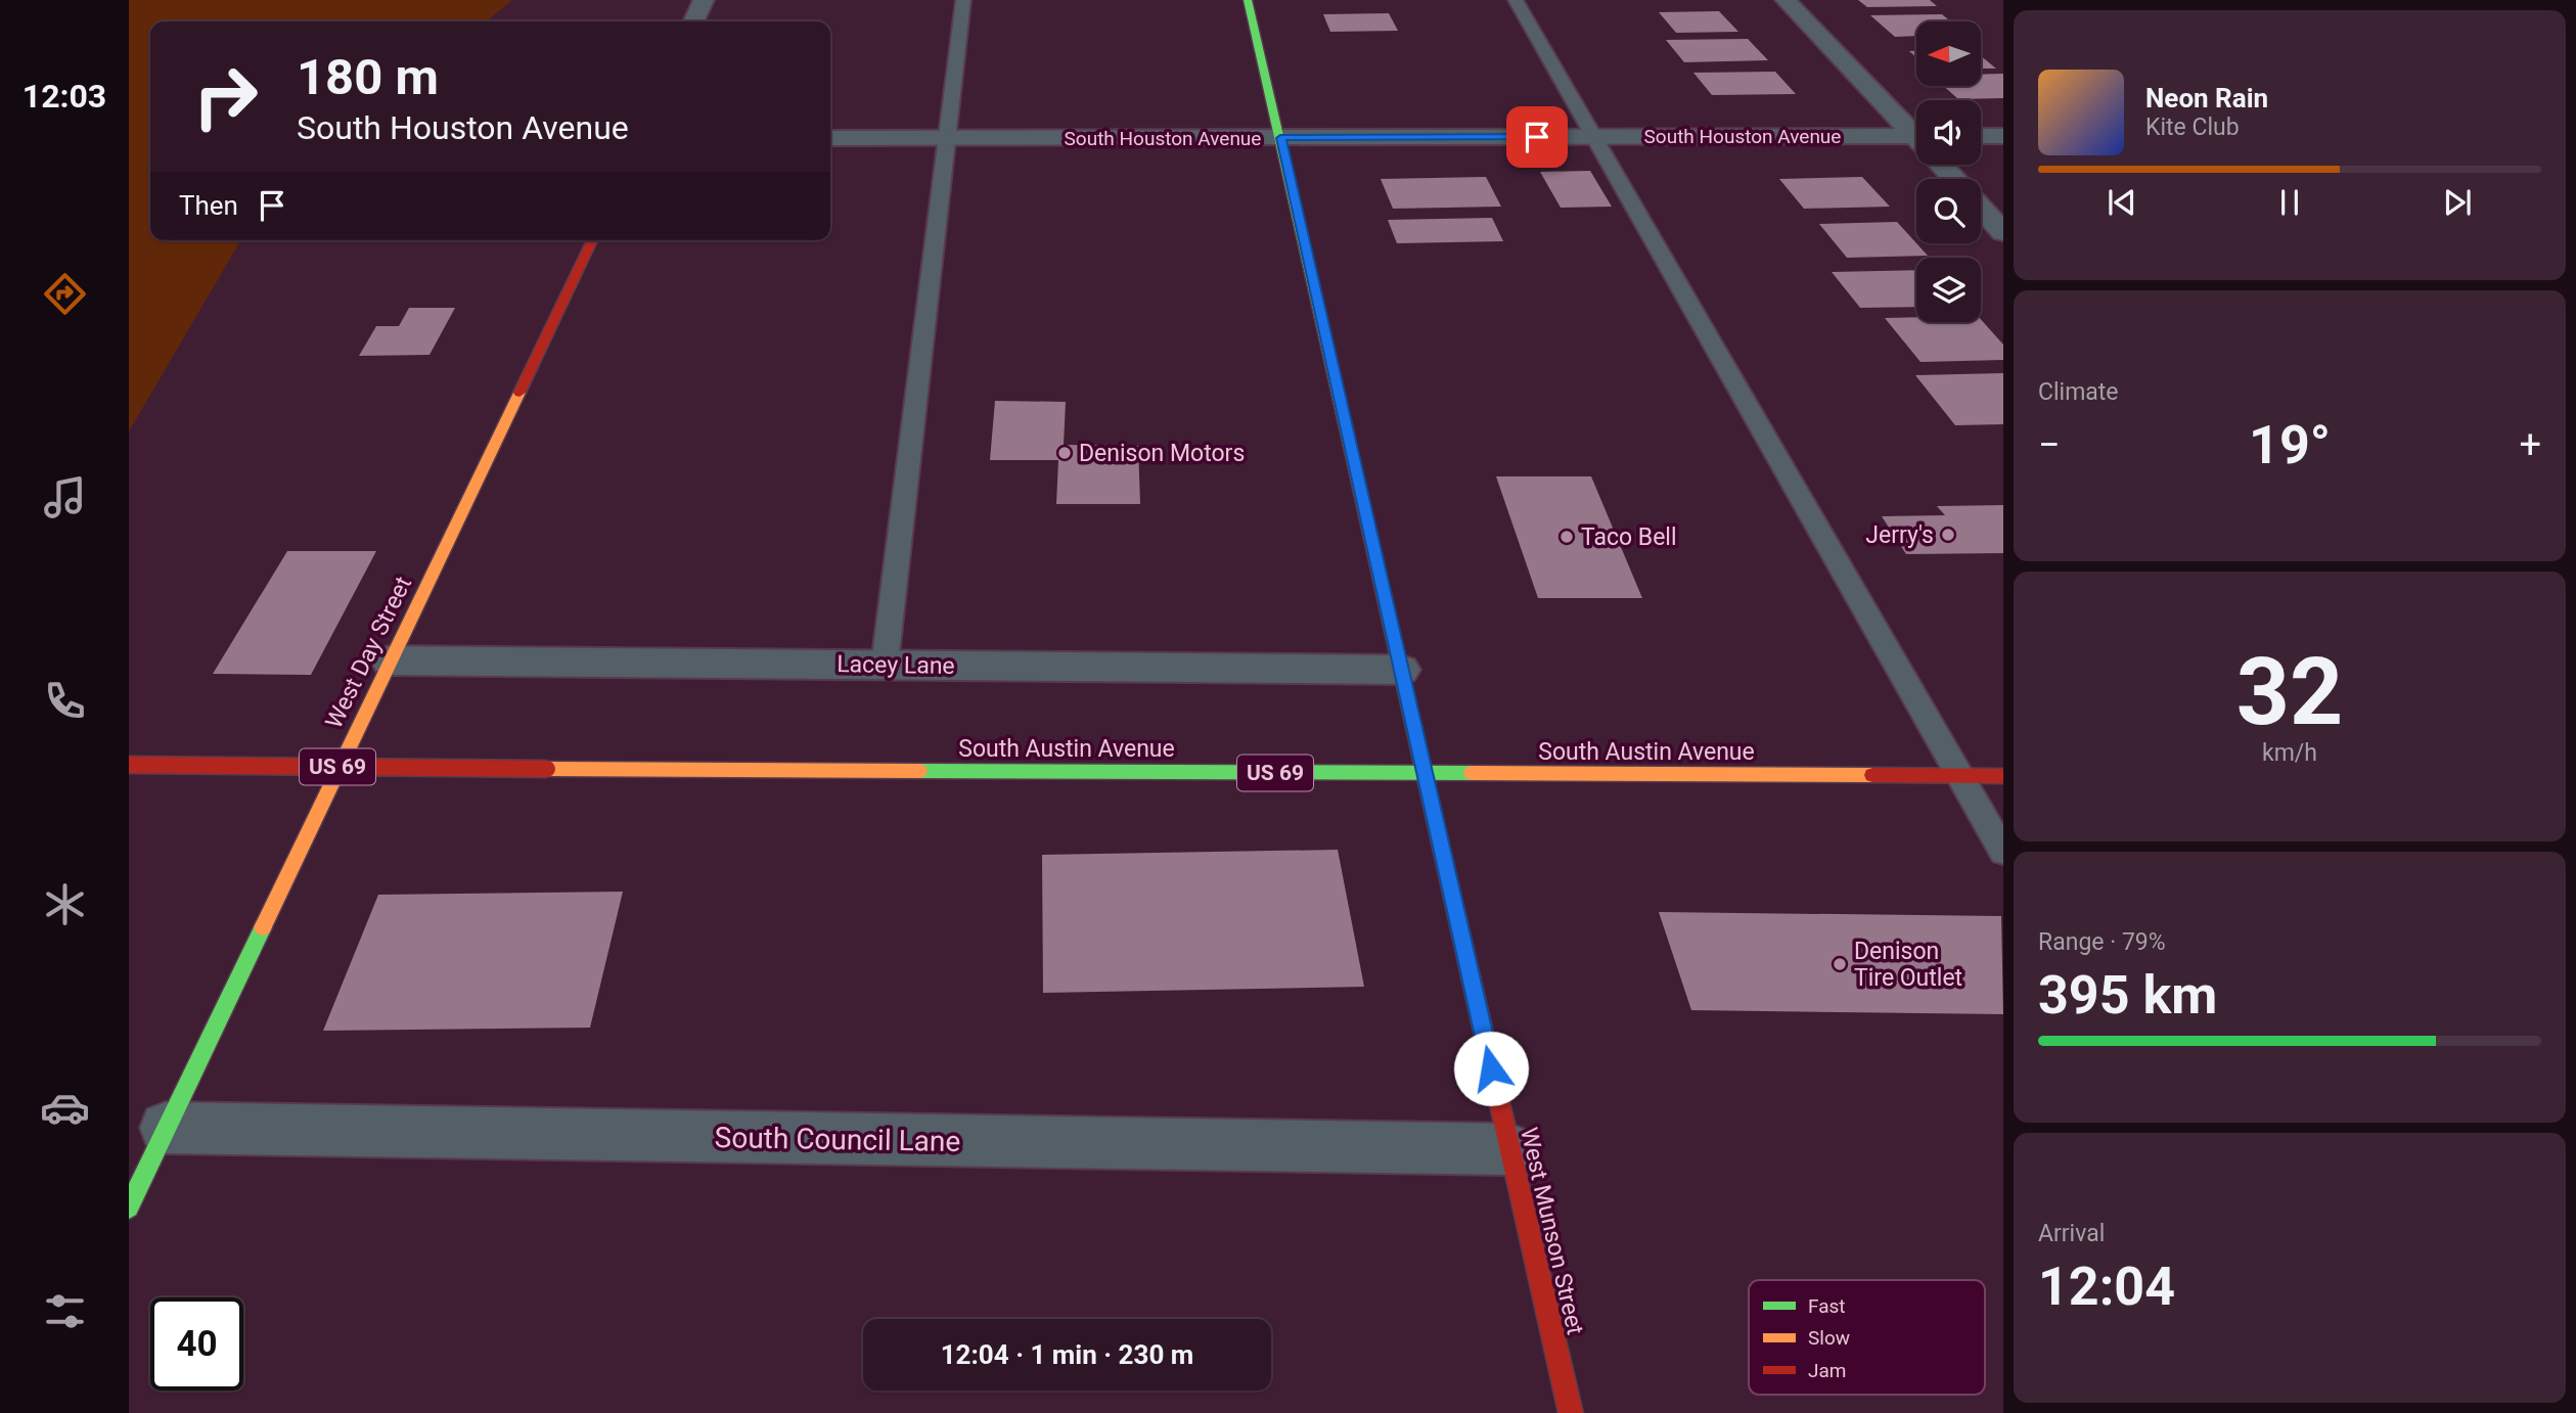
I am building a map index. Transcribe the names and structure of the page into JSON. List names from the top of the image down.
{
  "streets": {
    "main road": [
      "West Day Street",
      "South Austin Avenue",
      "US 69",
      "West Munson Street"
    ],
    "street": ["South Houston Avenue", "Lacey Lane", "South Council Lane"]
  },
  "crossings": [
    ["South Houston Avenue", "West Munson Street"],
    ["West Day Street", "Lacey Lane"],
    ["West Day Street", "South Council Lane"],
    ["Lacey Lane", "West Munson Street"],
    ["South Austin Avenue", "West Munson Street"],
    ["South Council Lane", "West Munson Street"]
  ],
  "places": [
    "Denison Motors",
    "Jerry's",
    "Taco Bell",
    "Denison Tire Outlet"
  ],
  "legend": ["Fast", "Slow", "Jam"],
  "north": "left",
  "page": {
    "tabs": "12:03",
    "turn": ["180 m", "South Houston Avenue"],
    "song": ["Neon Rain", "Kite Club"],
    "then": "Then",
    "tile": [
      "Climate",
      ["32", "km/h"],
      ["Range · 79%", "395 km"],
      ["Arrival", "12:04"]
    ],
    "heat": ["−", "19°", "+"],
    "limit": "40",
    "trip": "12:04 · 1 min · 230 m"
  }
}
